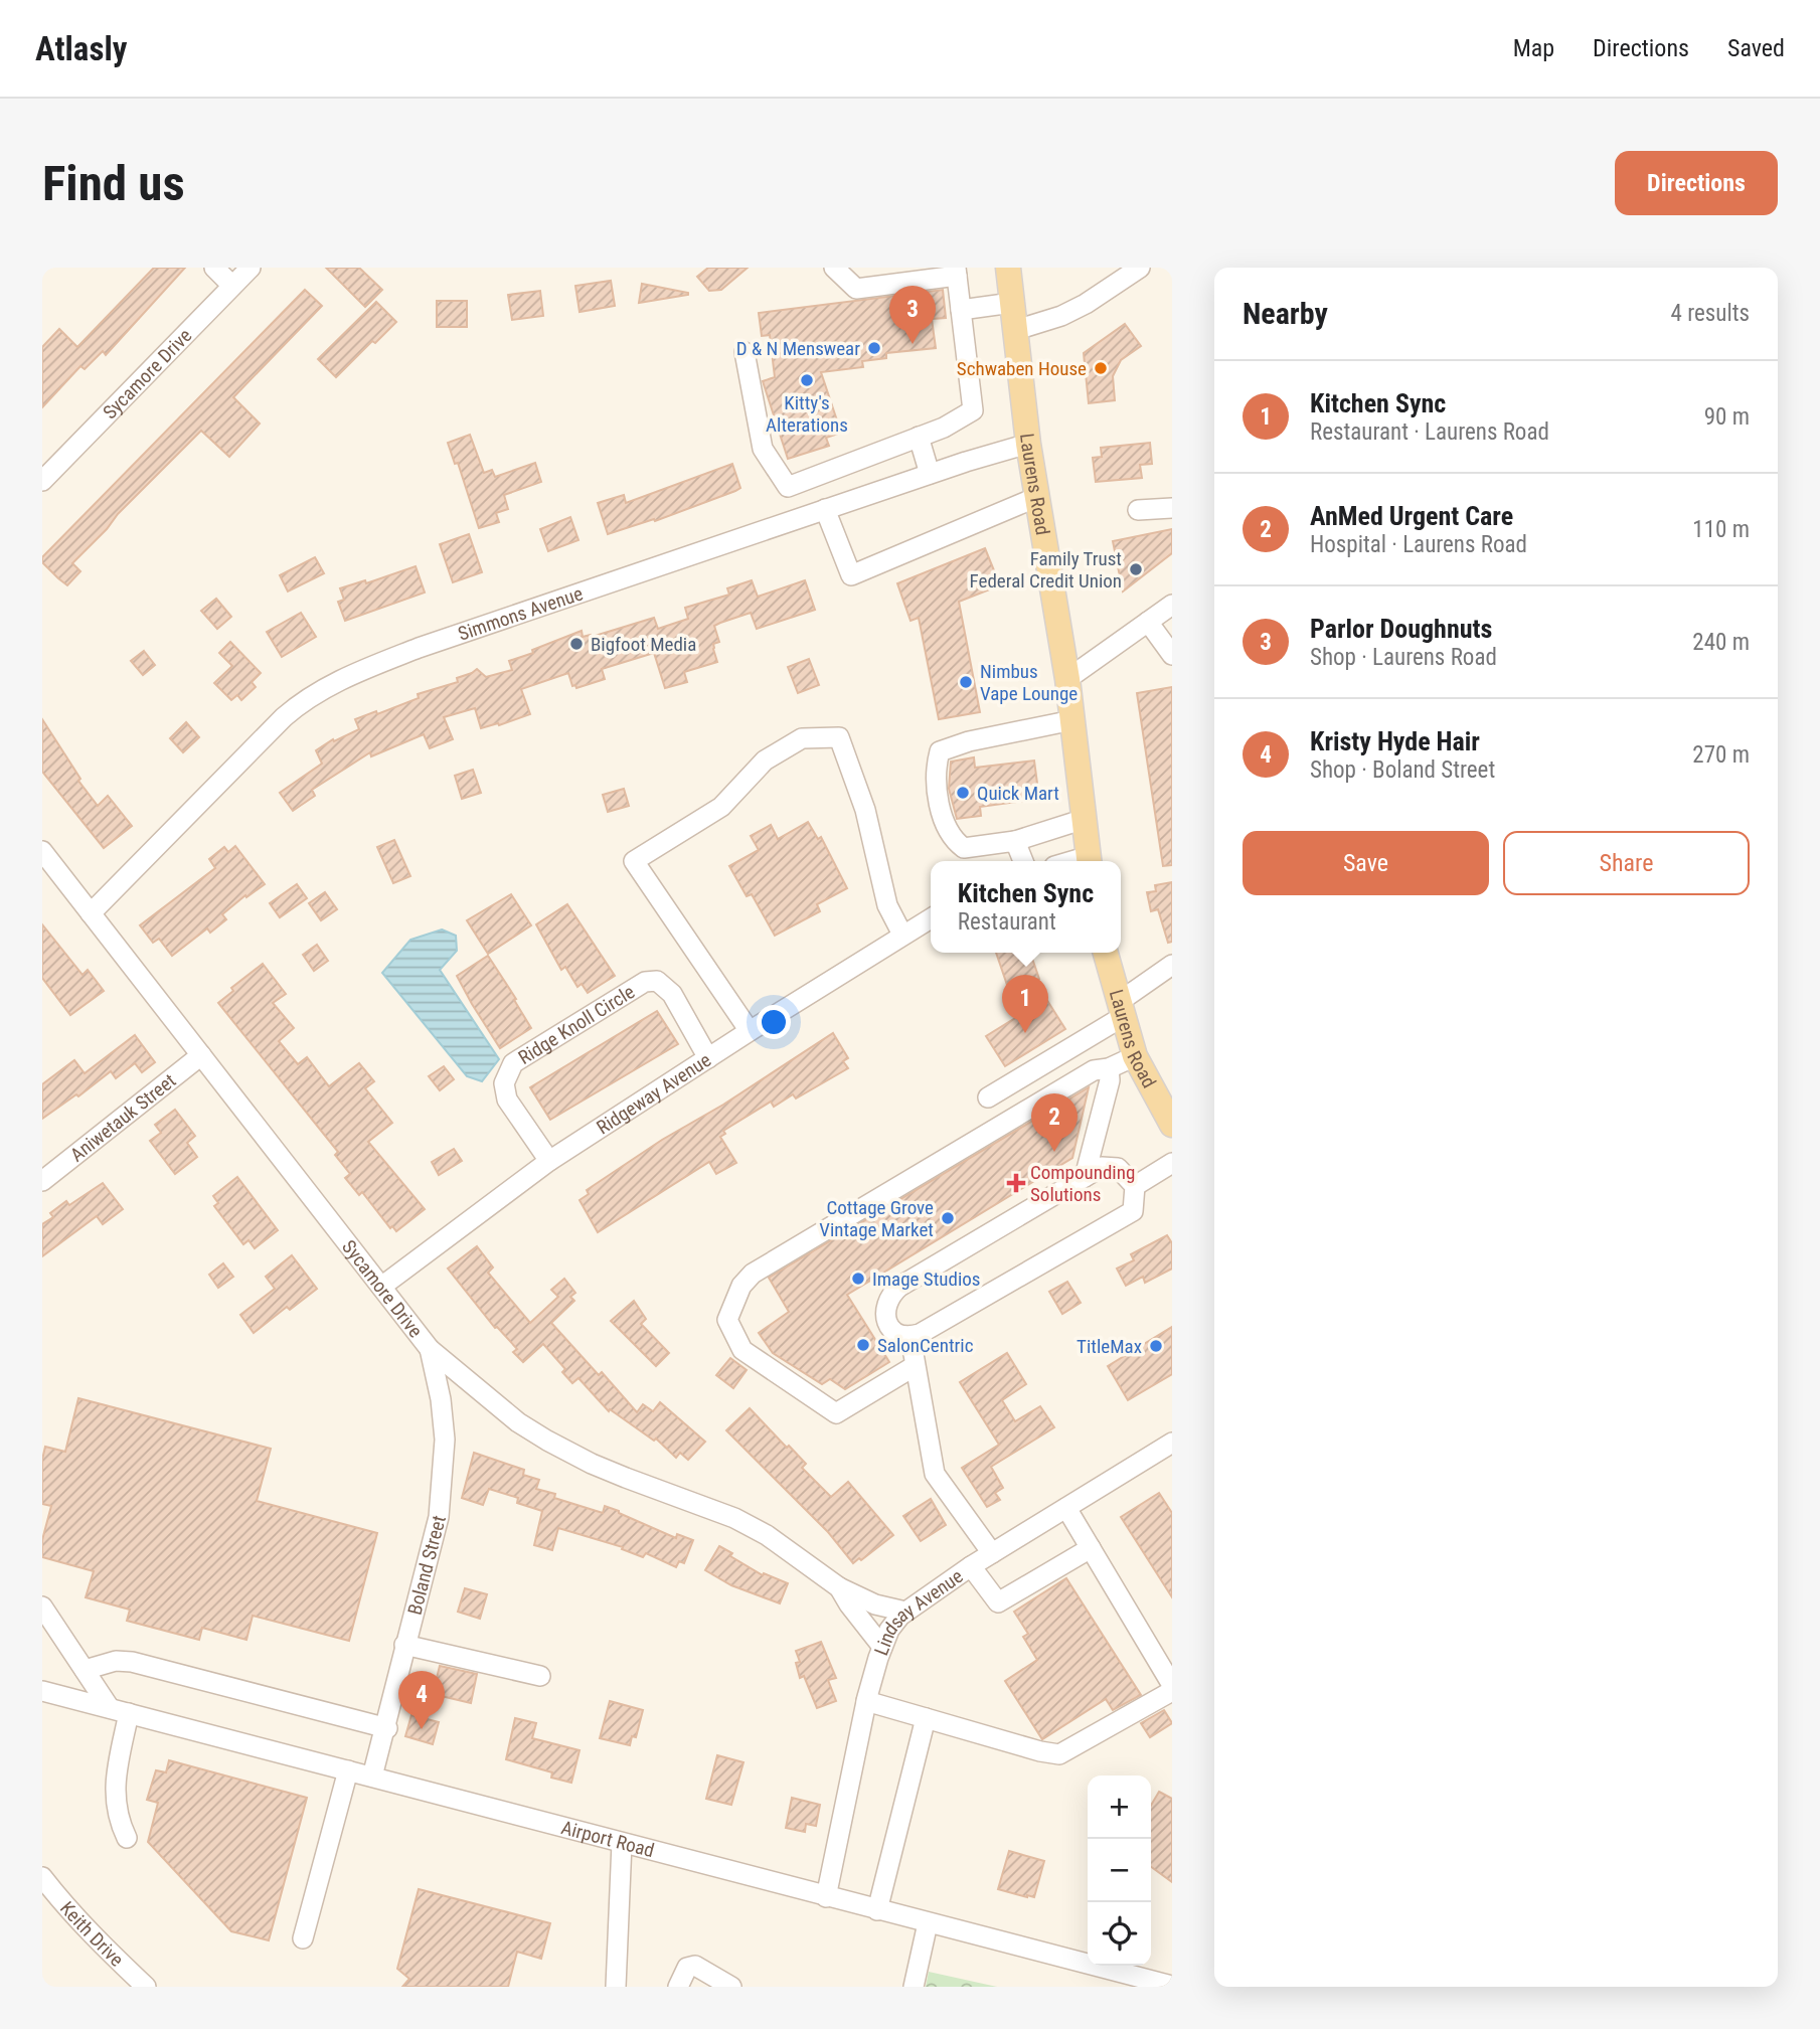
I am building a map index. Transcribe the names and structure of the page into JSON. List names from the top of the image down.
{
  "streets": {
    "main road": ["Laurens Road"],
    "street": [
      "Sycamore Drive",
      "Simmons Avenue",
      "Ridge Knoll Circle",
      "Ridgeway Avenue",
      "Aniwetauk Street",
      "Boland Street",
      "Lindsay Avenue",
      "Airport Road",
      "Keith Drive"
    ]
  },
  "crossings": [
    ["Sycamore Drive", "Simmons Avenue"],
    ["Sycamore Drive", "Ridgeway Avenue"],
    ["Sycamore Drive", "Aniwetauk Street"],
    ["Sycamore Drive", "Boland Street"],
    ["Sycamore Drive", "Lindsay Avenue"],
    ["Laurens Road", "Simmons Avenue"],
    ["Ridge Knoll Circle", "Ridgeway Avenue"],
    ["Boland Street", "Airport Road"],
    ["Lindsay Avenue", "Airport Road"]
  ],
  "places": {
    "other": [
      "D & N Menswear",
      "Schwaben House",
      "Kitty's Alterations",
      "Family Trust Federal Credit Union",
      "Bigfoot Media",
      "Nimbus Vape Lounge",
      "Quick Mart",
      "Cottage Grove Vintage Market",
      "Image Studios",
      "SalonCentric",
      "TitleMax"
    ],
    "health": ["Compounding Solutions"]
  },
  "page": {
    "header": "Atlasly",
    "nav": ["Map", "Directions", "Saved"],
    "buttons": [
      "Directions",
      ["Save", "Share"]
    ],
    "title": "Find us",
    "heading": ["Nearby", "4 results"],
    "pins": [
      "3",
      "1",
      "2",
      "4"
    ],
    "list": [
      {
        "mark": "1",
        "name": "Kitchen Sync",
        "note": "Restaurant · Laurens Road",
        "value": "90 m"
      },
      {
        "mark": "2",
        "name": "AnMed Urgent Care",
        "note": "Hospital · Laurens Road",
        "value": "110 m"
      },
      {
        "mark": "3",
        "name": "Parlor Doughnuts",
        "note": "Shop · Laurens Road",
        "value": "240 m"
      },
      {
        "mark": "4",
        "name": "Kristy Hyde Hair",
        "note": "Shop · Boland Street",
        "value": "270 m"
      }
    ],
    "popup": ["Kitchen Sync", "Restaurant"],
    "map_buttons": ["+", "−"]
  }
}
